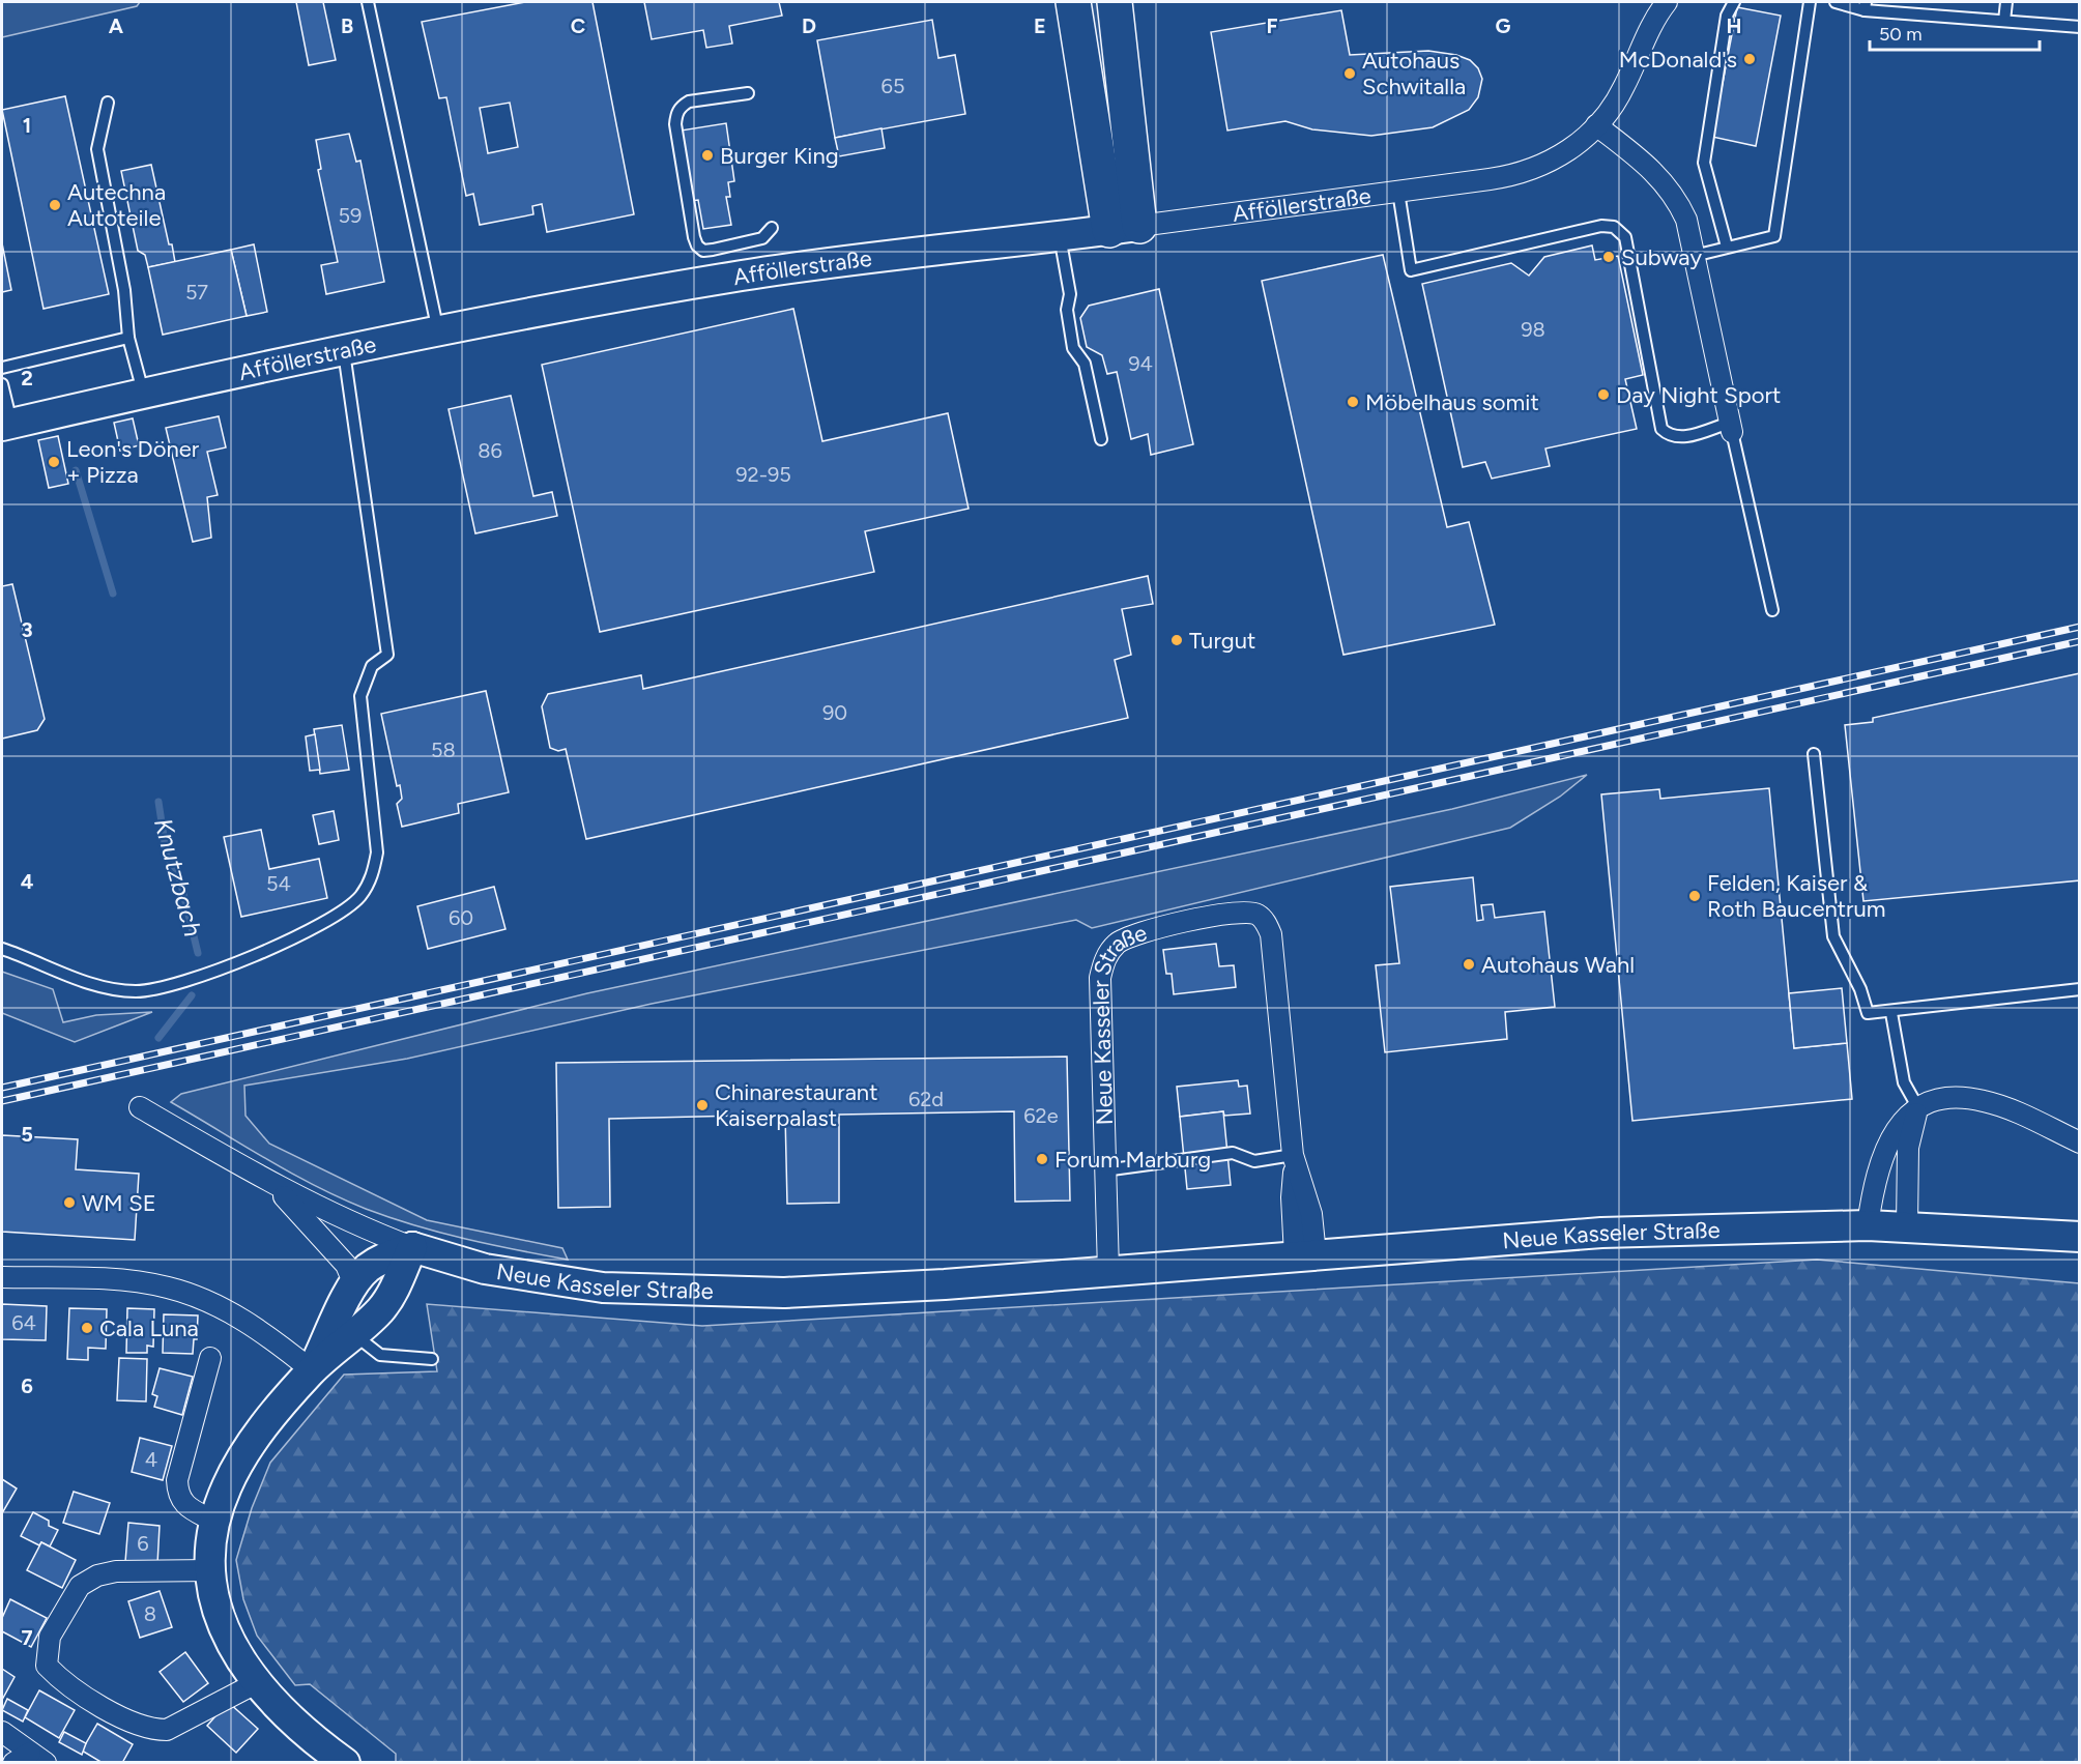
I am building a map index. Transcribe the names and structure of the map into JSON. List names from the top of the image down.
{
  "streets": {
    "main road": ["Afföllerstraße", "Neue Kasseler Straße"]
  },
  "water": ["Knutzbach"],
  "places": [
    "McDonald's",
    "Autohaus Schwitalla",
    "Burger King",
    "Autechna Autoteile",
    "Subway",
    "Day Night Sport",
    "Möbelhaus somit",
    "Leon's Döner + Pizza",
    "Turgut",
    "Felden, Kaiser & Roth Baucentrum",
    "Autohaus Wahl",
    "Chinarestaurant Kaiserpalast",
    "Forum Marburg",
    "WM SE",
    "Cala Luna"
  ],
  "house_numbers": [
    "65",
    "59",
    "57",
    "98",
    "94",
    "86",
    "92-95",
    "90",
    "58",
    "54",
    "60",
    "62d",
    "62e",
    "64",
    "4",
    "6",
    "8"
  ],
  "scale_bar": "50 m",
  "grid": {
    "columns": [
      "A",
      "B",
      "C",
      "D",
      "E",
      "F",
      "G",
      "H"
    ],
    "rows": [
      "1",
      "2",
      "3",
      "4",
      "5",
      "6",
      "7"
    ]
  }
}
